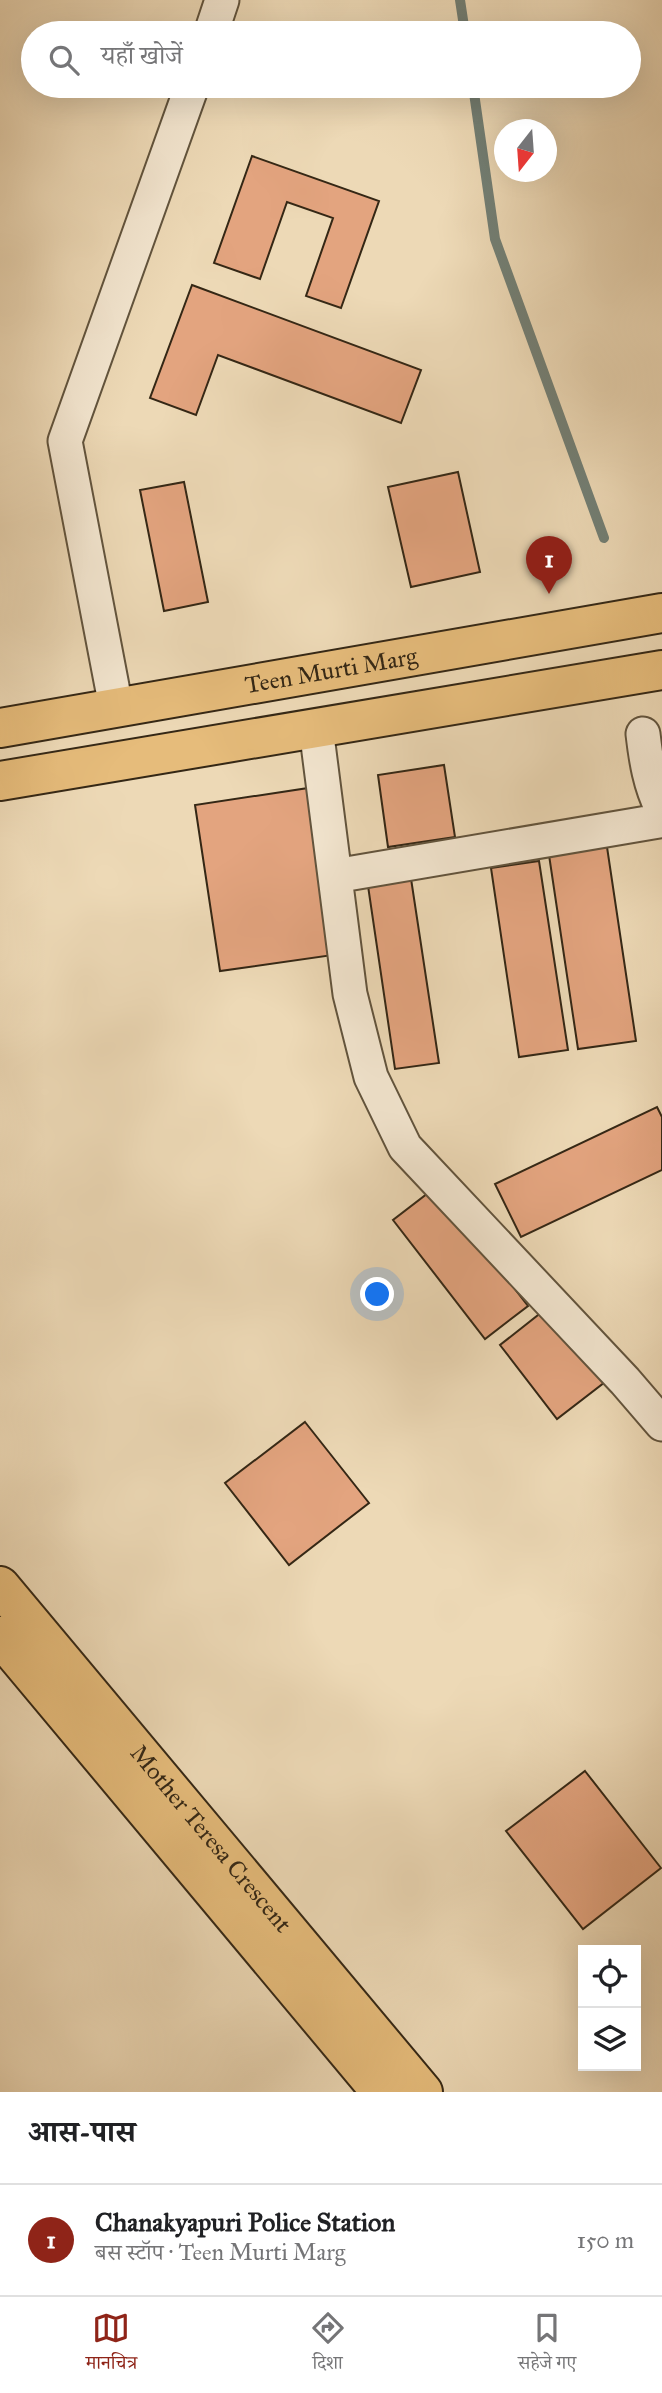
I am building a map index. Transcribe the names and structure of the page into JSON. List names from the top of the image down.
{
  "streets": {
    "main road": ["Teen Murti Marg", "Mother Teresa Crescent"]
  },
  "north": "bottom",
  "page": {
    "search": "यहाँ खोजें",
    "pins": "1",
    "heading": "आस-पास",
    "list": [
      {
        "mark": "1",
        "name": "Chanakyapuri Police Station",
        "note": "बस स्टॉप · Teen Murti Marg",
        "value": "150 m"
      }
    ],
    "nav": ["मानचित्र", "दिशा", "सहेजे गए"]
  }
}
